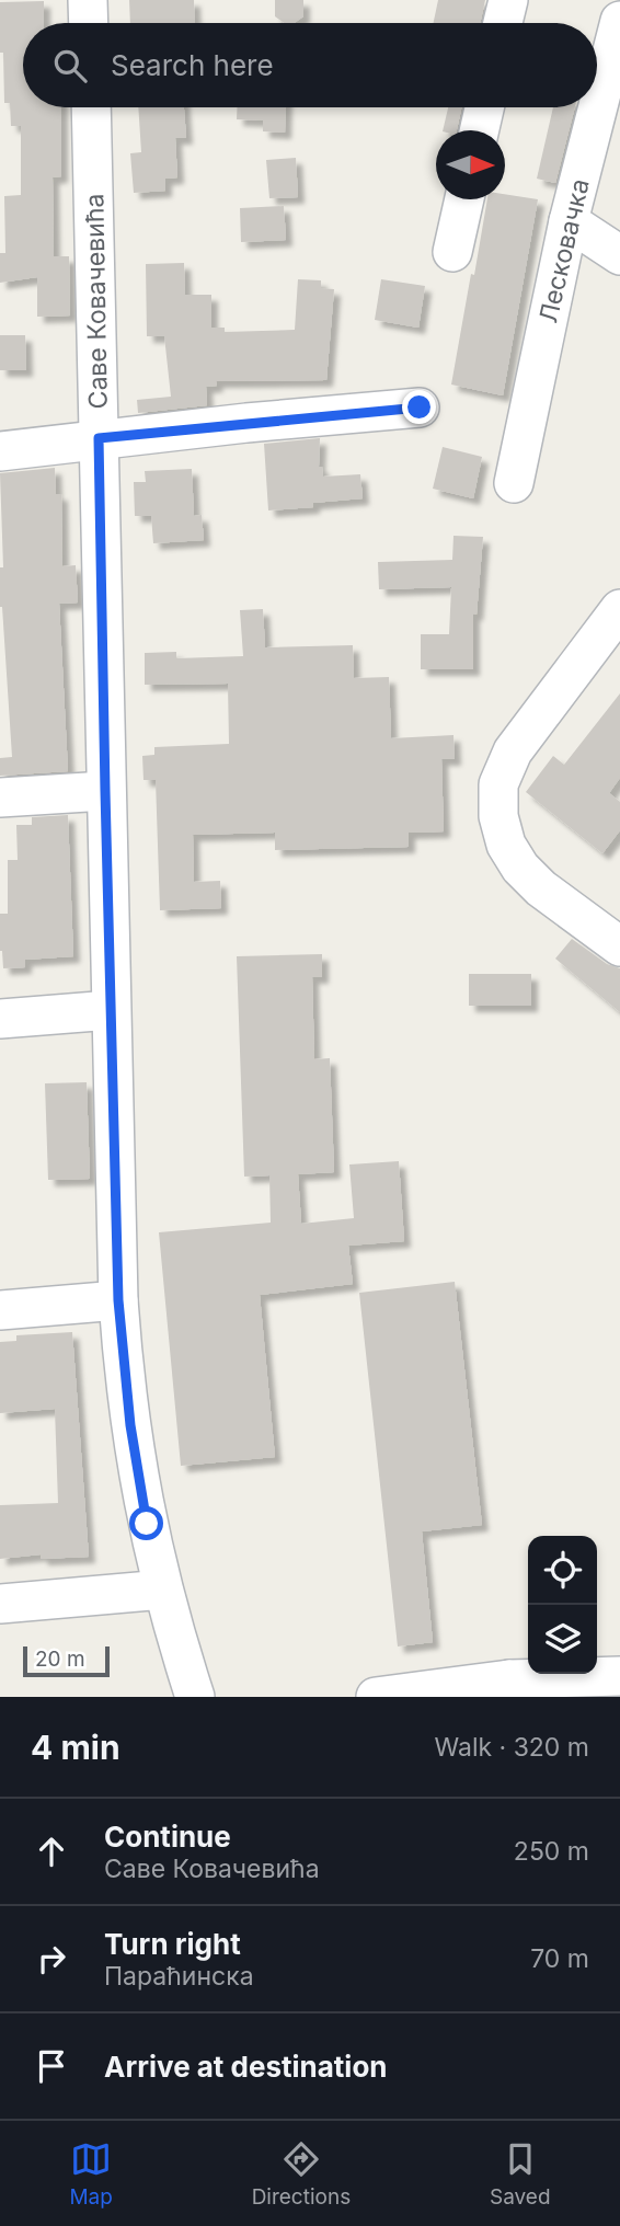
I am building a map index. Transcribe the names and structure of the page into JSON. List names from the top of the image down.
{
  "streets": {
    "street": ["Лесковачка", "Саве Ковачевића"]
  },
  "scale_bar": "20 m",
  "north": "right",
  "page": {
    "search": "Search here",
    "scale": "20 m",
    "heading": ["4 min", "Walk · 320 m"],
    "list": [
      ["Continue", "Саве Ковачевића", "250 m"],
      ["Turn right", "Параћинска", "70 m"],
      "Arrive at destination"
    ],
    "nav": ["Map", "Directions", "Saved"]
  }
}
